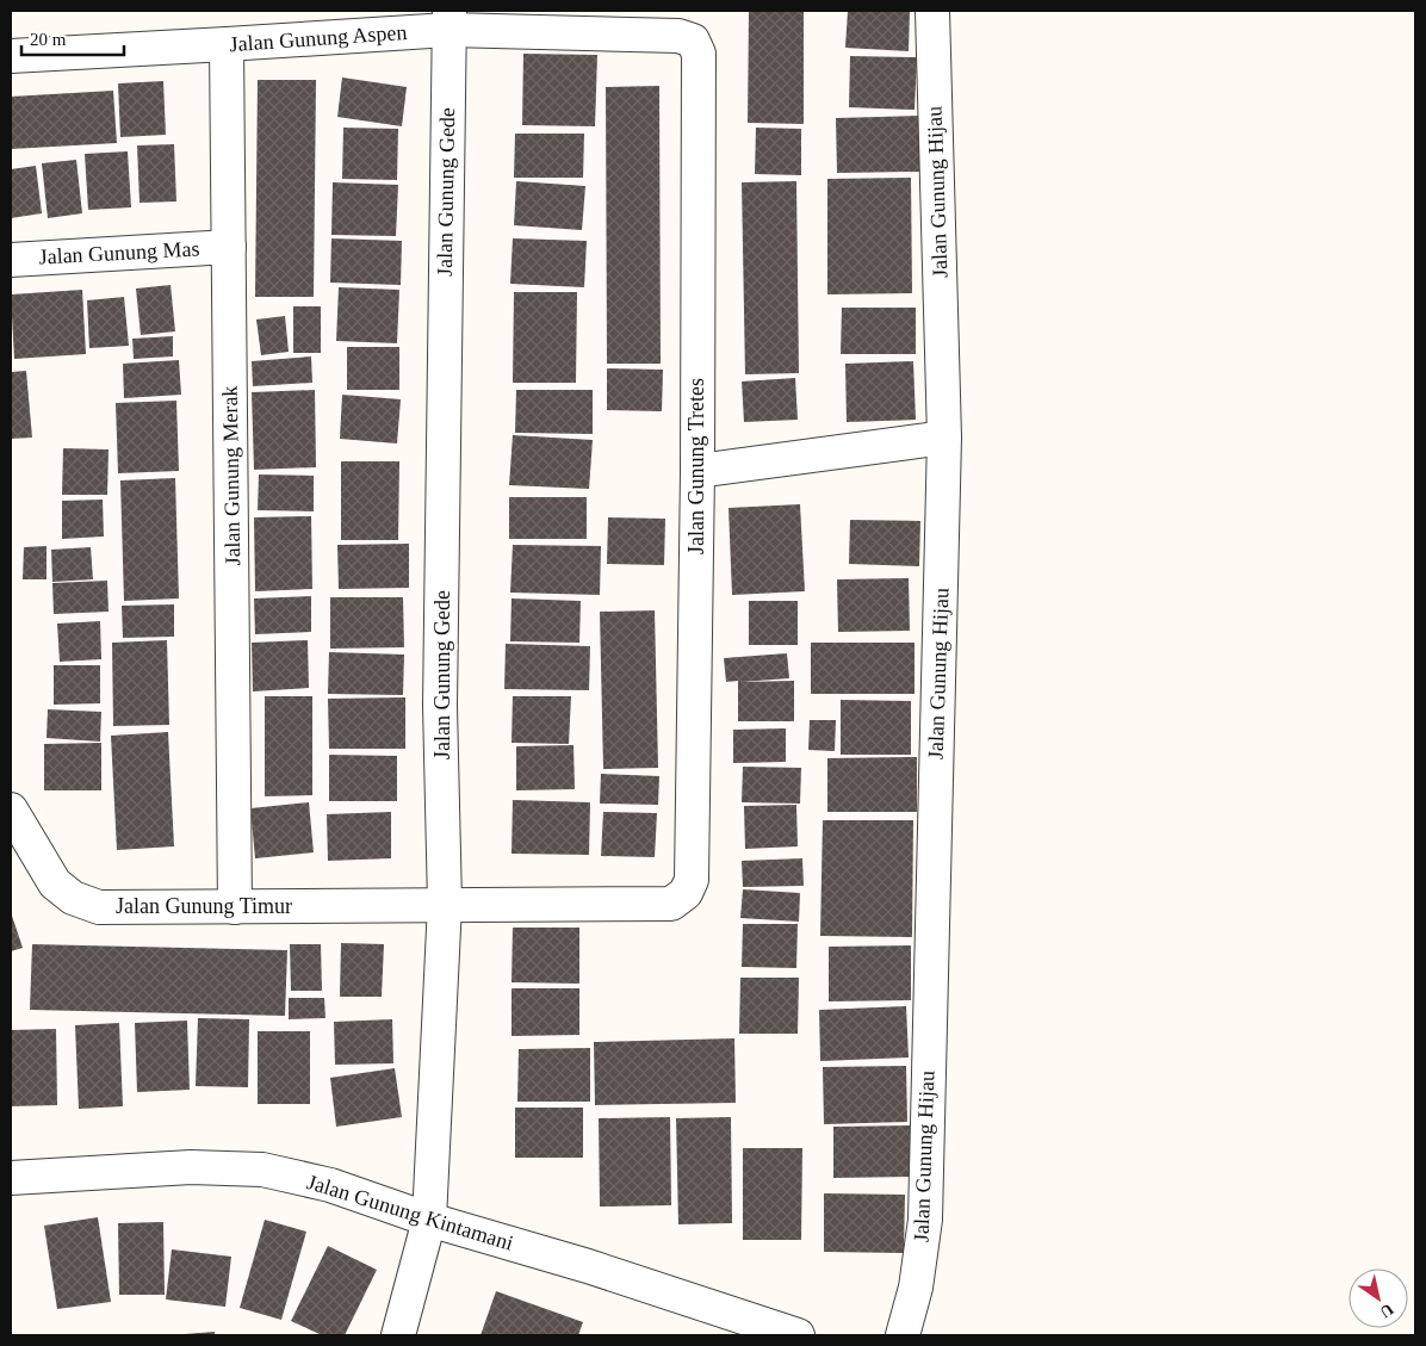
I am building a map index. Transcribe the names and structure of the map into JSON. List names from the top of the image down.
{
  "streets": {
    "street": [
      "Jalan Gunung Aspen",
      "Jalan Gunung Gede",
      "Jalan Gunung Hijau",
      "Jalan Gunung Mas",
      "Jalan Gunung Tretes",
      "Jalan Gunung Merak",
      "Jalan Gunung Timur",
      "Jalan Gunung Kintamani"
    ]
  },
  "crossings": [
    ["Jalan Gunung Aspen", "Jalan Gunung Gede"],
    ["Jalan Gunung Aspen", "Jalan Gunung Tretes"],
    ["Jalan Gunung Aspen", "Jalan Gunung Merak"],
    ["Jalan Gunung Gede", "Jalan Gunung Tretes"],
    ["Jalan Gunung Gede", "Jalan Gunung Timur"],
    ["Jalan Gunung Gede", "Jalan Gunung Kintamani"],
    ["Jalan Gunung Mas", "Jalan Gunung Merak"],
    ["Jalan Gunung Tretes", "Jalan Gunung Timur"],
    ["Jalan Gunung Merak", "Jalan Gunung Timur"]
  ],
  "scale_bar": "20 m",
  "north": "bottom right"
}
